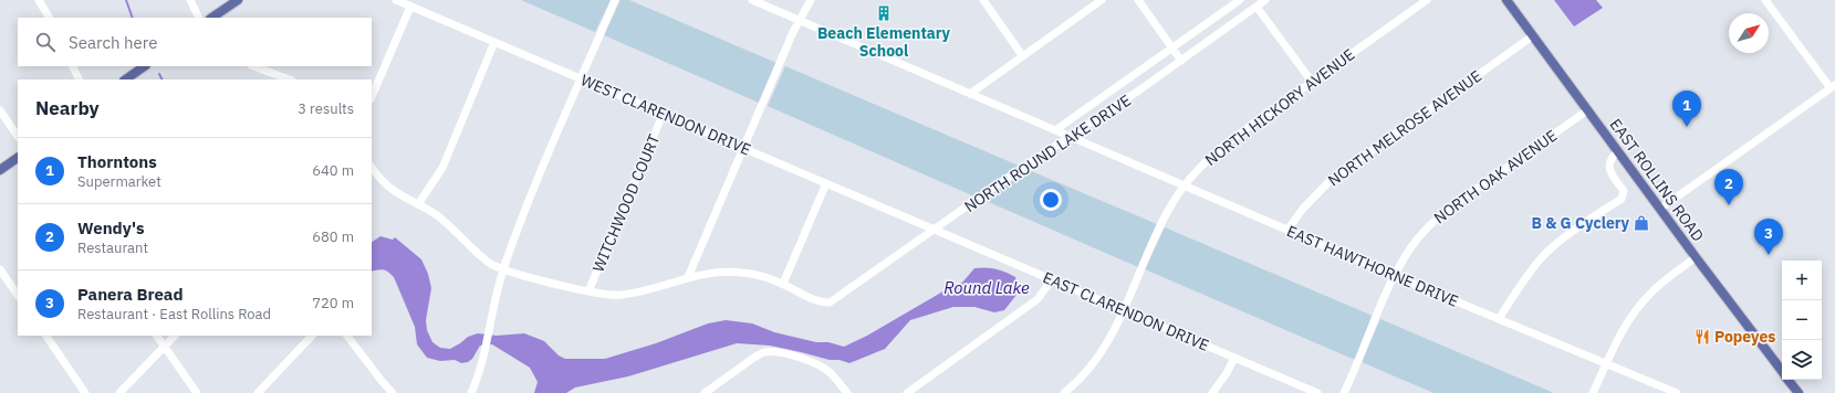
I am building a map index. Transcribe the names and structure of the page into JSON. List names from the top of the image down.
{
  "streets": {
    "main road": ["EAST ROLLINS ROAD"],
    "street": [
      "NORTH HICKORY AVENUE",
      "WEST CLARENDON DRIVE",
      "NORTH MELROSE AVENUE",
      "NORTH ROUND LAKE DRIVE",
      "NORTH OAK AVENUE",
      "WITCHWOOD COURT",
      "EAST HAWTHORNE DRIVE",
      "EAST CLARENDON DRIVE"
    ]
  },
  "crossings": [
    ["NORTH HICKORY AVENUE", "EAST HAWTHORNE DRIVE"],
    ["NORTH HICKORY AVENUE", "EAST CLARENDON DRIVE"],
    ["WEST CLARENDON DRIVE", "NORTH ROUND LAKE DRIVE"],
    ["WEST CLARENDON DRIVE", "WITCHWOOD COURT"],
    ["WEST CLARENDON DRIVE", "EAST CLARENDON DRIVE"],
    ["NORTH MELROSE AVENUE", "EAST ROLLINS ROAD"],
    ["NORTH MELROSE AVENUE", "EAST HAWTHORNE DRIVE"],
    ["NORTH ROUND LAKE DRIVE", "EAST HAWTHORNE DRIVE"],
    ["NORTH ROUND LAKE DRIVE", "EAST CLARENDON DRIVE"],
    ["NORTH OAK AVENUE", "EAST ROLLINS ROAD"],
    ["NORTH OAK AVENUE", "EAST HAWTHORNE DRIVE"]
  ],
  "water": ["Round Lake"],
  "places": {
    "building": ["Beach Elementary School"],
    "shop": ["B & G Cyclery"],
    "restaurant": ["Popeyes"]
  },
  "north": "top right",
  "page": {
    "search": "Search here",
    "heading": ["Nearby", "3 results"],
    "pins": ["1", "2", "3"],
    "list": [
      {
        "mark": "1",
        "name": "Thorntons",
        "note": "Supermarket",
        "value": "640 m"
      },
      {
        "mark": "2",
        "name": "Wendy's",
        "note": "Restaurant",
        "value": "680 m"
      },
      {
        "mark": "3",
        "name": "Panera Bread",
        "note": "Restaurant · East Rollins Road",
        "value": "720 m"
      }
    ],
    "map_buttons": ["+", "−"]
  }
}
